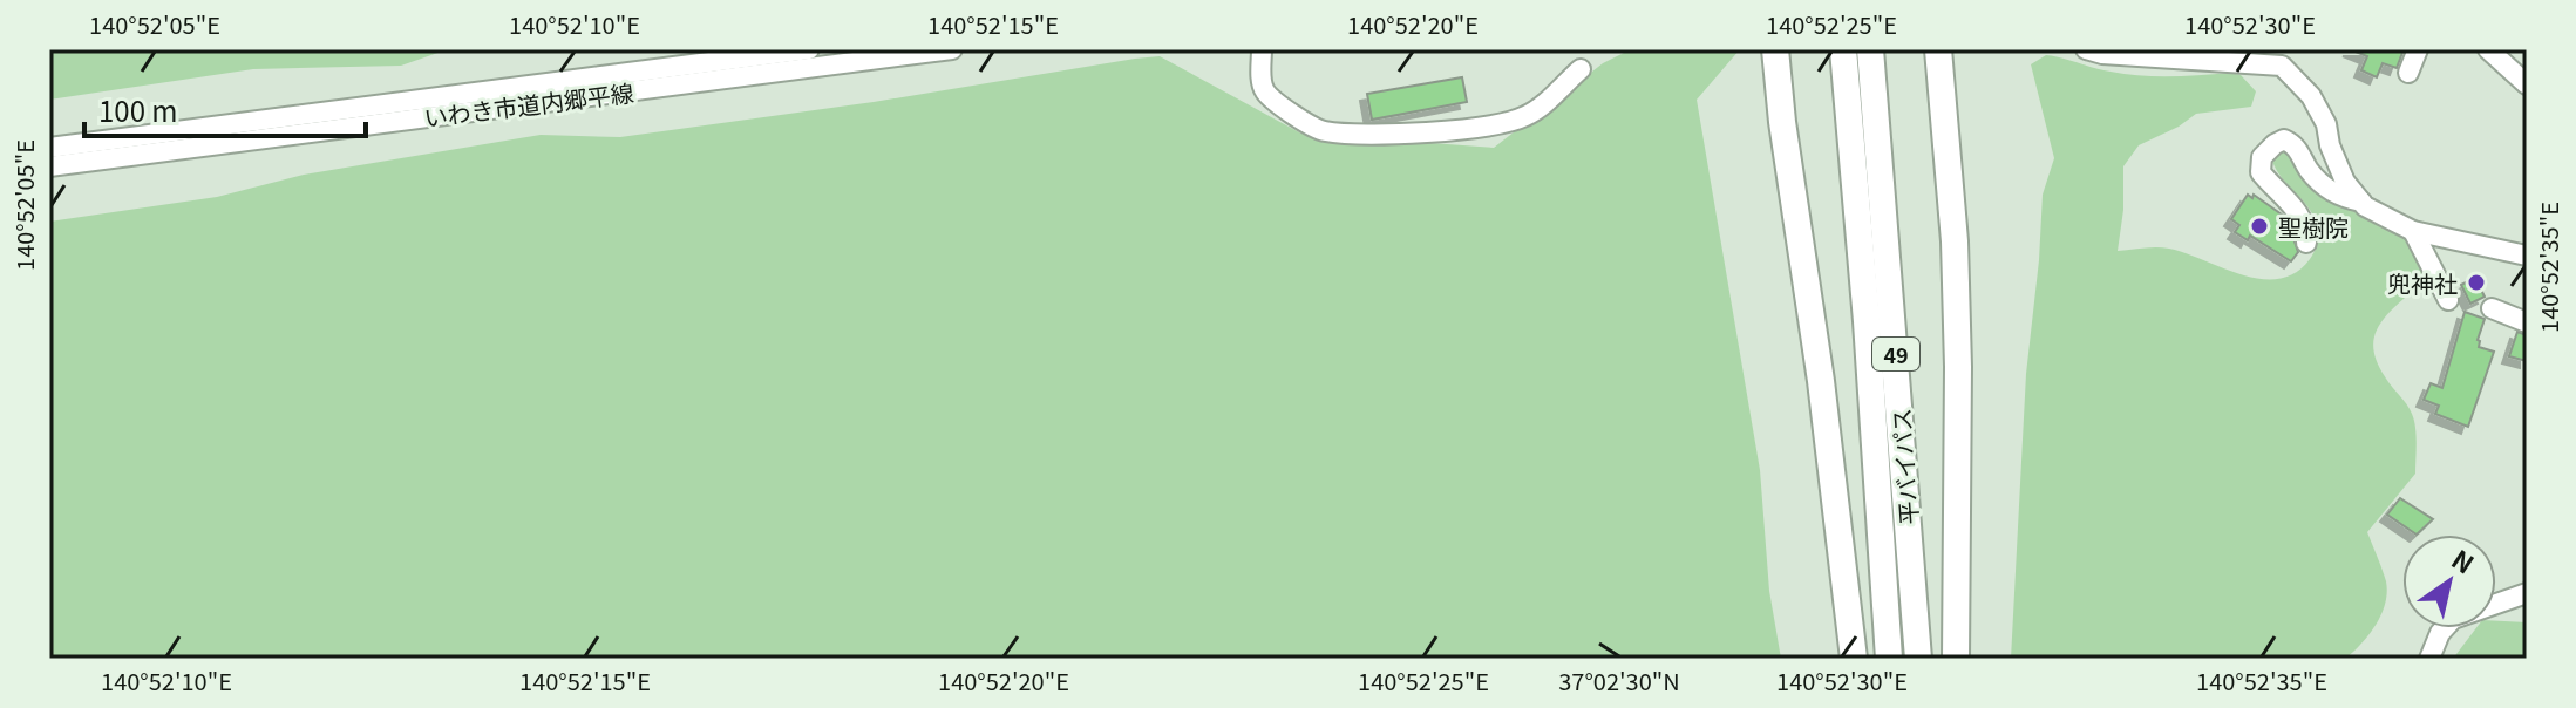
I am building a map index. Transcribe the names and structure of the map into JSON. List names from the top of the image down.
{
  "streets": {
    "highway": ["49", "平バイパス"],
    "street": ["いわき市道内郷平線"]
  },
  "places": ["聖樹院", "兜神社"],
  "scale_bar": "100 m",
  "north": "top right",
  "coordinates": [
    "140°52'05\"E",
    "140°52'10\"E",
    "140°52'15\"E",
    "140°52'20\"E",
    "140°52'25\"E",
    "140°52'30\"E",
    "140°52'35\"E",
    "37°02'30\"N"
  ]
}
